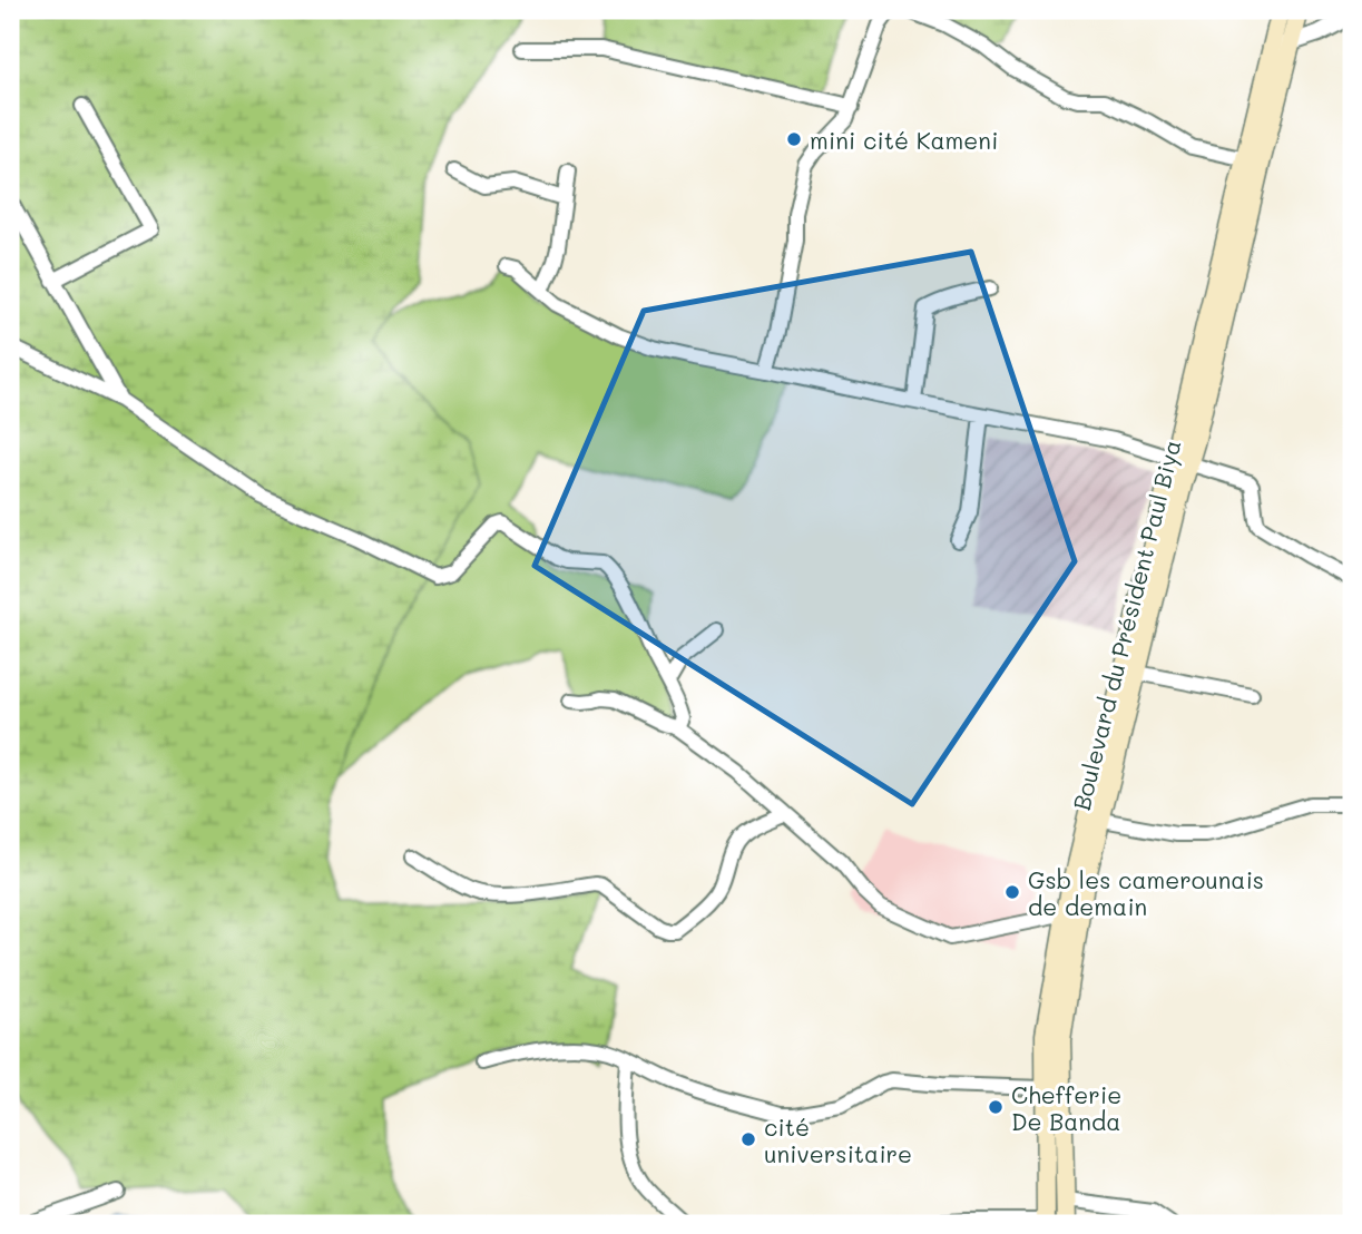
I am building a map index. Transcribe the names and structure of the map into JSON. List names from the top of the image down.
{
  "streets": {
    "main road": ["Boulevard du Président Paul Biya"]
  },
  "places": [
    "mini cité Kameni",
    "Gsb les camerounais de demain",
    "Chefferie De Banda",
    "cité universitaire"
  ]
}
